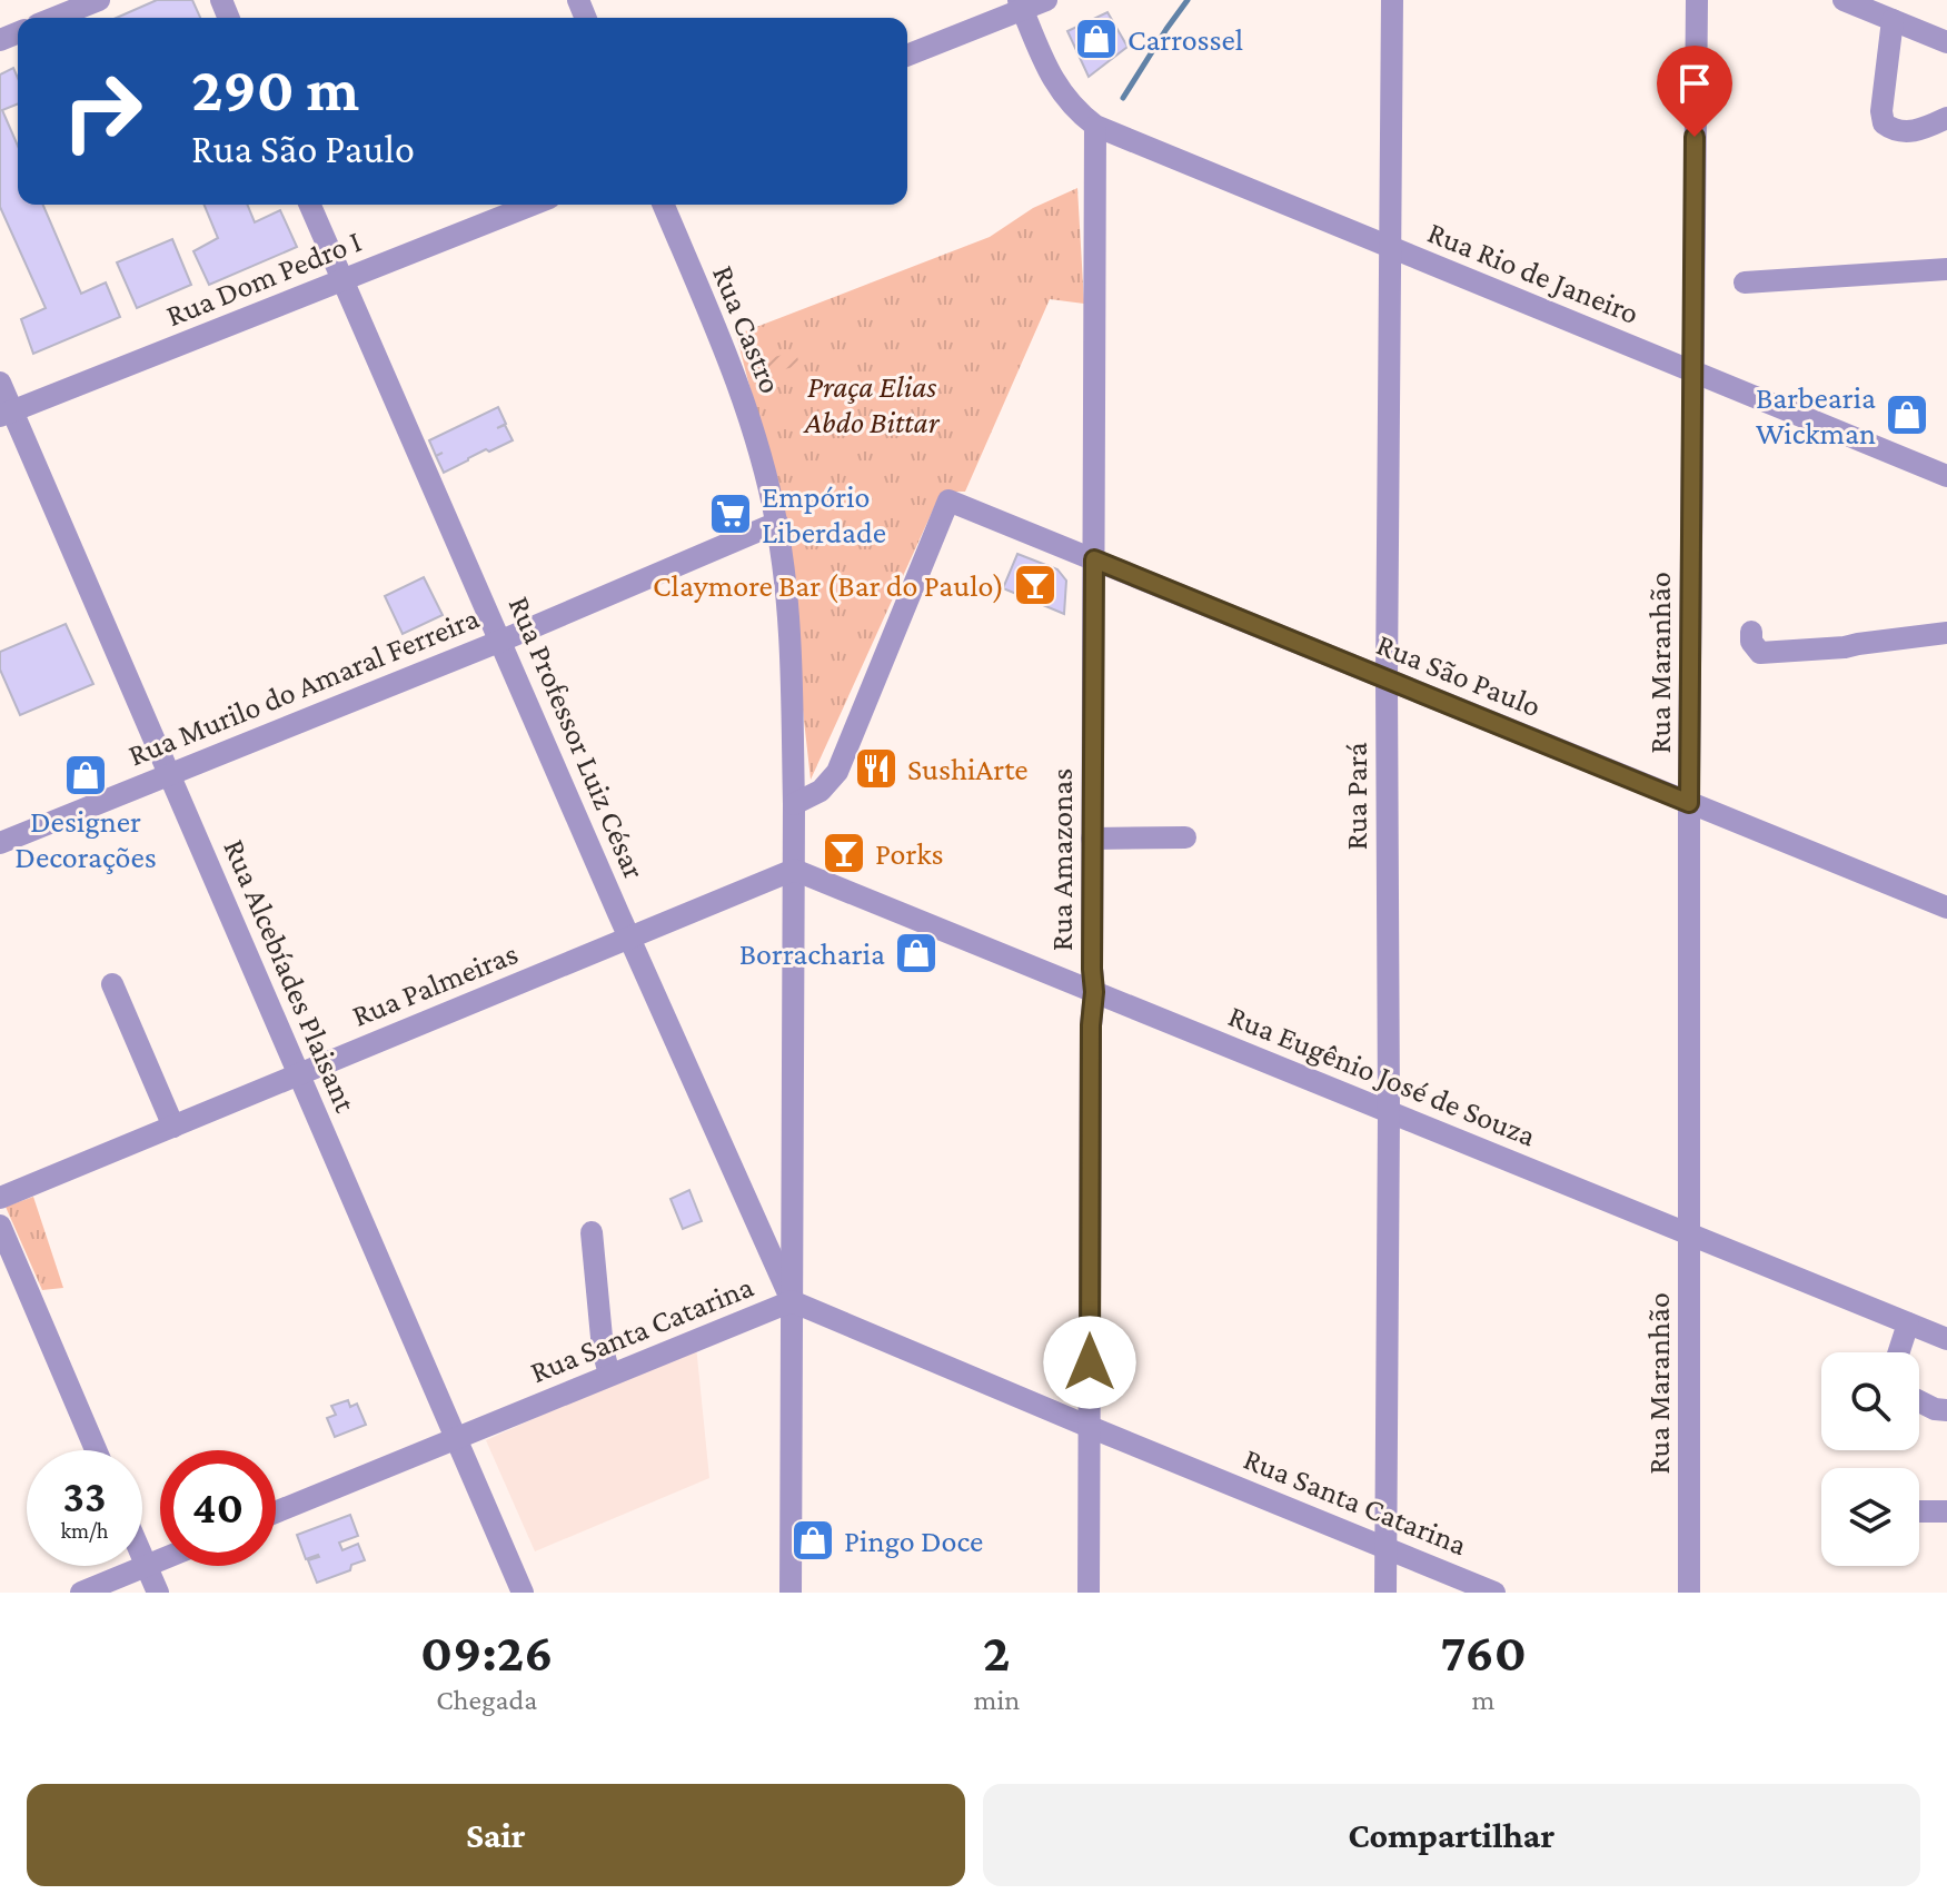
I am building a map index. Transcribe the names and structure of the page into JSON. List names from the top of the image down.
{
  "streets": {
    "street": [
      "Rua Rio de Janeiro",
      "Rua Dom Pedro I",
      "Rua Castro",
      "Rua Maranhão",
      "Rua São Paulo",
      "Rua Murilo do Amaral Ferreira",
      "Rua Professor Luiz César",
      "Rua Pará",
      "Rua Amazonas",
      "Rua Alcebíades Plaisant",
      "Rua Palmeiras",
      "Rua Eugênio José de Souza",
      "Rua Santa Catarina"
    ]
  },
  "crossings": [
    ["Rua Rio de Janeiro", "Rua Maranhão"],
    ["Rua Rio de Janeiro", "Rua Pará"],
    ["Rua Rio de Janeiro", "Rua Amazonas"],
    ["Rua Dom Pedro I", "Rua Professor Luiz César"],
    ["Rua Dom Pedro I", "Rua Alcebíades Plaisant"],
    ["Rua Castro", "Rua São Paulo"],
    ["Rua Castro", "Rua Murilo do Amaral Ferreira"],
    ["Rua Castro", "Rua Professor Luiz César"],
    ["Rua Castro", "Rua Palmeiras"],
    ["Rua Castro", "Rua Eugênio José de Souza"],
    ["Rua Castro", "Rua Santa Catarina"],
    ["Rua Maranhão", "Rua São Paulo"],
    ["Rua Maranhão", "Rua Eugênio José de Souza"],
    ["Rua São Paulo", "Rua Pará"],
    ["Rua São Paulo", "Rua Amazonas"],
    ["Rua Murilo do Amaral Ferreira", "Rua Professor Luiz César"],
    ["Rua Murilo do Amaral Ferreira", "Rua Alcebíades Plaisant"],
    ["Rua Professor Luiz César", "Rua Palmeiras"],
    ["Rua Professor Luiz César", "Rua Santa Catarina"],
    ["Rua Pará", "Rua Eugênio José de Souza"],
    ["Rua Pará", "Rua Santa Catarina"],
    ["Rua Amazonas", "Rua Eugênio José de Souza"],
    ["Rua Amazonas", "Rua Santa Catarina"],
    ["Rua Alcebíades Plaisant", "Rua Palmeiras"],
    ["Rua Alcebíades Plaisant", "Rua Santa Catarina"],
    ["Rua Palmeiras", "Rua Eugênio José de Souza"]
  ],
  "parks": ["Praça Elias Abdo Bittar"],
  "places": {
    "shop": [
      "Carrossel",
      "Barbearia Wickman",
      "Designer Decorações",
      "Borracharia",
      "Pingo Doce"
    ],
    "supermarket": ["Empório Liberdade"],
    "bar": ["Claymore Bar (Bar do Paulo)", "Porks"],
    "restaurant": ["SushiArte"]
  },
  "page": {
    "turn": ["290 m", "Rua São Paulo"],
    "speed": "33 km/h",
    "limit": "40",
    "eta": [
      "09:26",
      "Chegada",
      "2",
      "min",
      "760",
      "m"
    ],
    "buttons": ["Sair", "Compartilhar"]
  }
}
